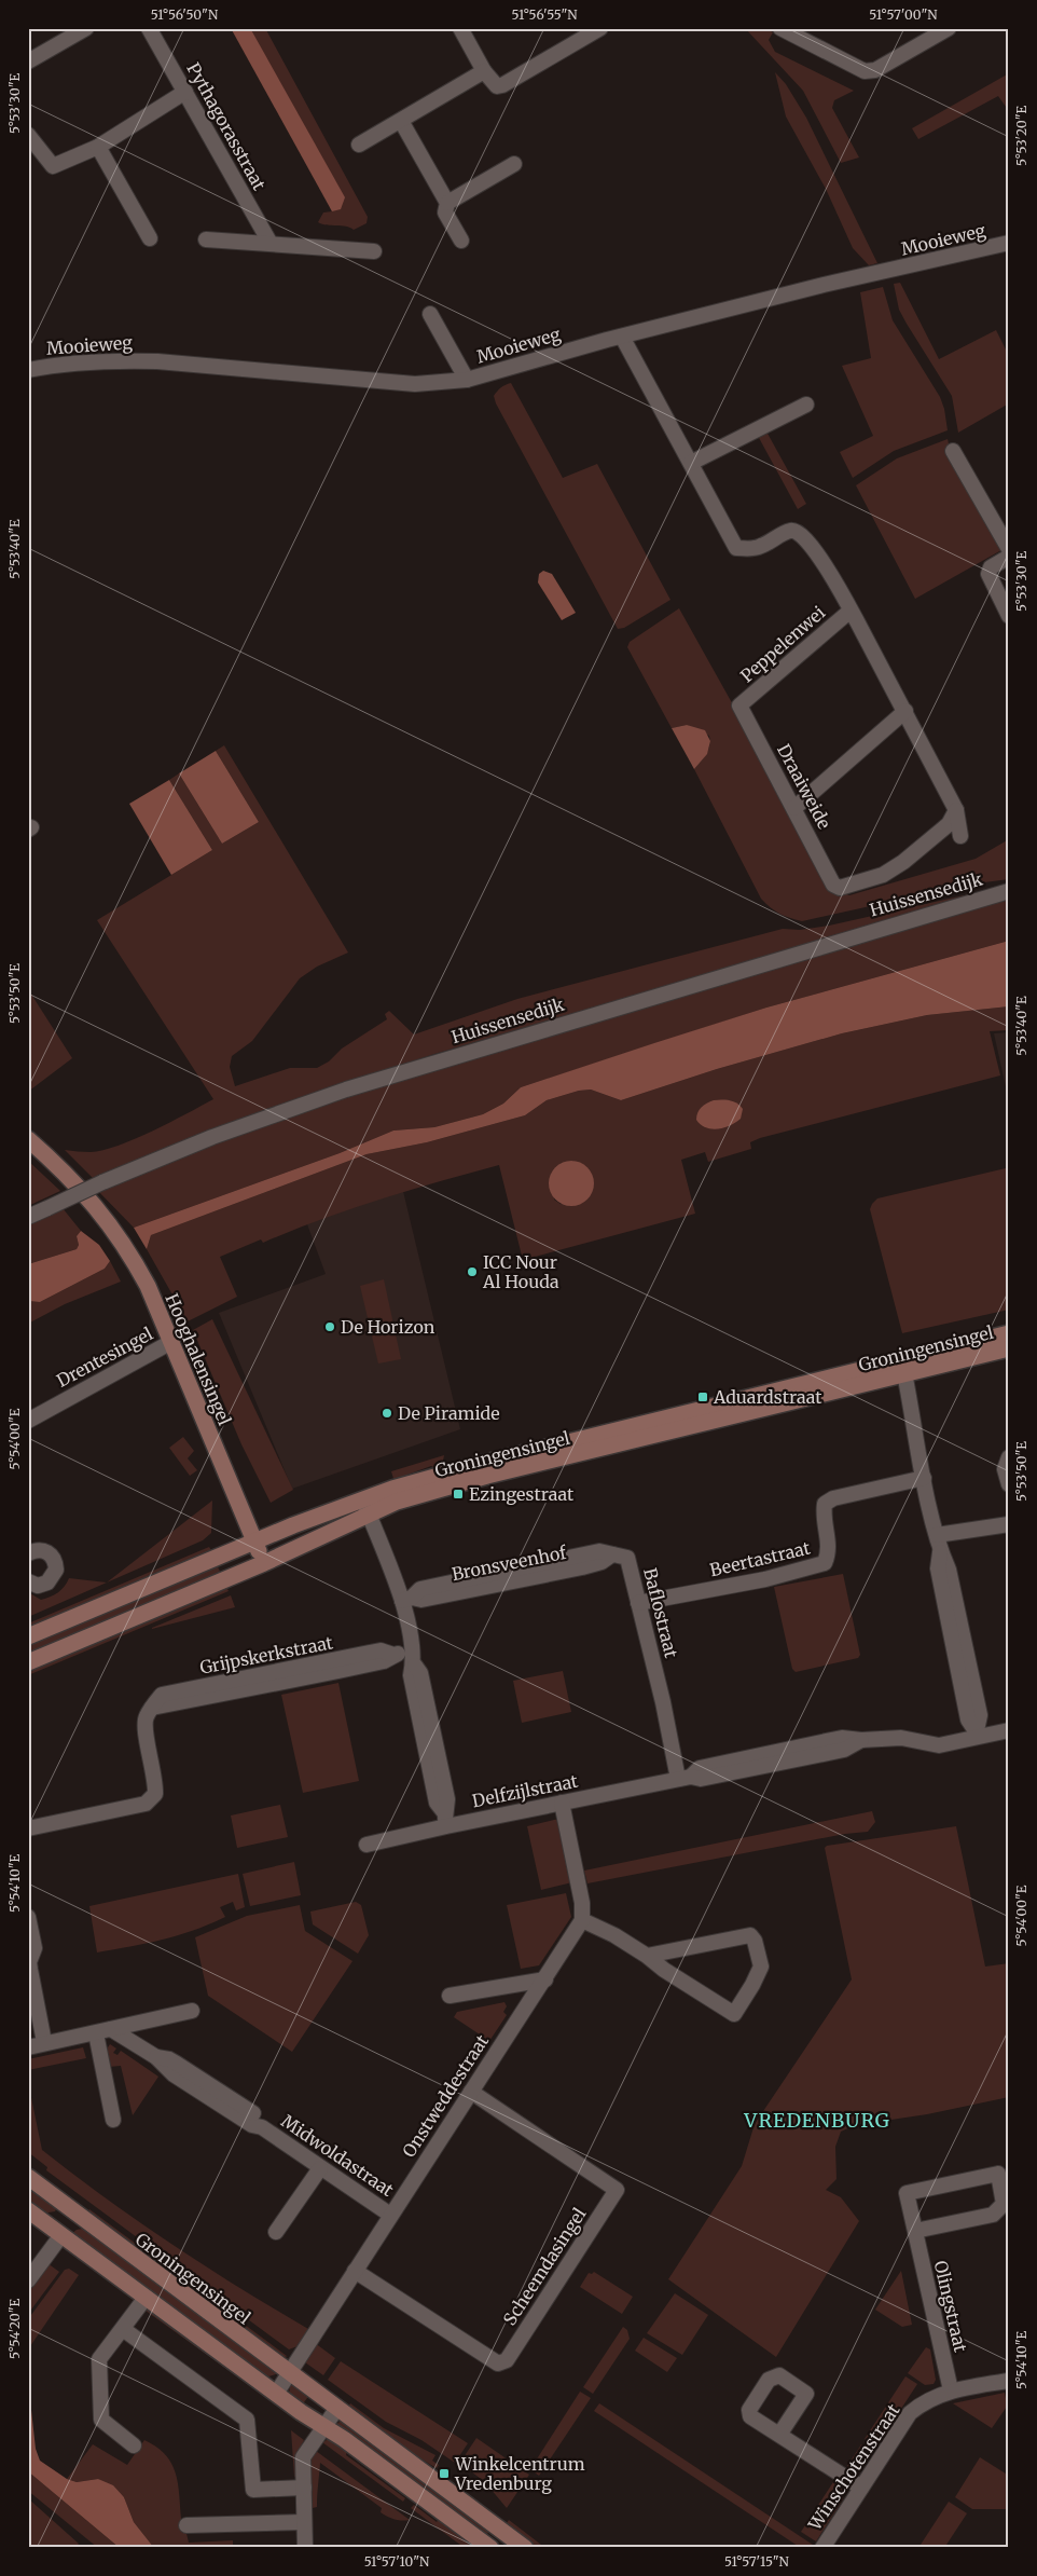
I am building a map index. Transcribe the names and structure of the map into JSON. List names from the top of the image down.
{
  "streets": {
    "street": [
      "Pythagorasstraat",
      "Mooieweg",
      "Peppelenwei",
      "Draaiweide",
      "Huissensedijk",
      "Groningensingel",
      "Drentesingel",
      "Hooghalensingel",
      "Beertastraat",
      "Bronsveenhof",
      "Baflostraat",
      "Grijpskerkstraat",
      "Delfzijlstraat",
      "Onstweddestraat",
      "Midwoldastraat",
      "Scheemdasingel",
      "Olingstraat",
      "Winschotenstraat"
    ]
  },
  "crossings": [
    ["Mooieweg", "Peppelenwei"],
    ["Peppelenwei", "Draaiweide"],
    ["Groningensingel", "Hooghalensingel"],
    ["Groningensingel", "Onstweddestraat"],
    ["Drentesingel", "Hooghalensingel"],
    ["Beertastraat", "Baflostraat"],
    ["Bronsveenhof", "Baflostraat"],
    ["Baflostraat", "Delfzijlstraat"],
    ["Onstweddestraat", "Midwoldastraat"],
    ["Onstweddestraat", "Scheemdasingel"],
    ["Olingstraat", "Winschotenstraat"]
  ],
  "districts": ["VREDENBURG"],
  "places": {
    "other": ["ICC Nour Al Houda", "De Horizon", "De Piramide"],
    "transit": ["Aduardstraat", "Ezingestraat", "Winkelcentrum Vredenburg"]
  },
  "coordinates": [
    "51°56'50\"N",
    "51°56'55\"N",
    "51°57'00\"N",
    "5°53'30\"E",
    "5°53'20\"E",
    "5°53'40\"E",
    "5°53'50\"E",
    "5°54'00\"E",
    "5°54'10\"E",
    "5°54'20\"E",
    "51°57'10\"N",
    "51°57'15\"N"
  ]
}
